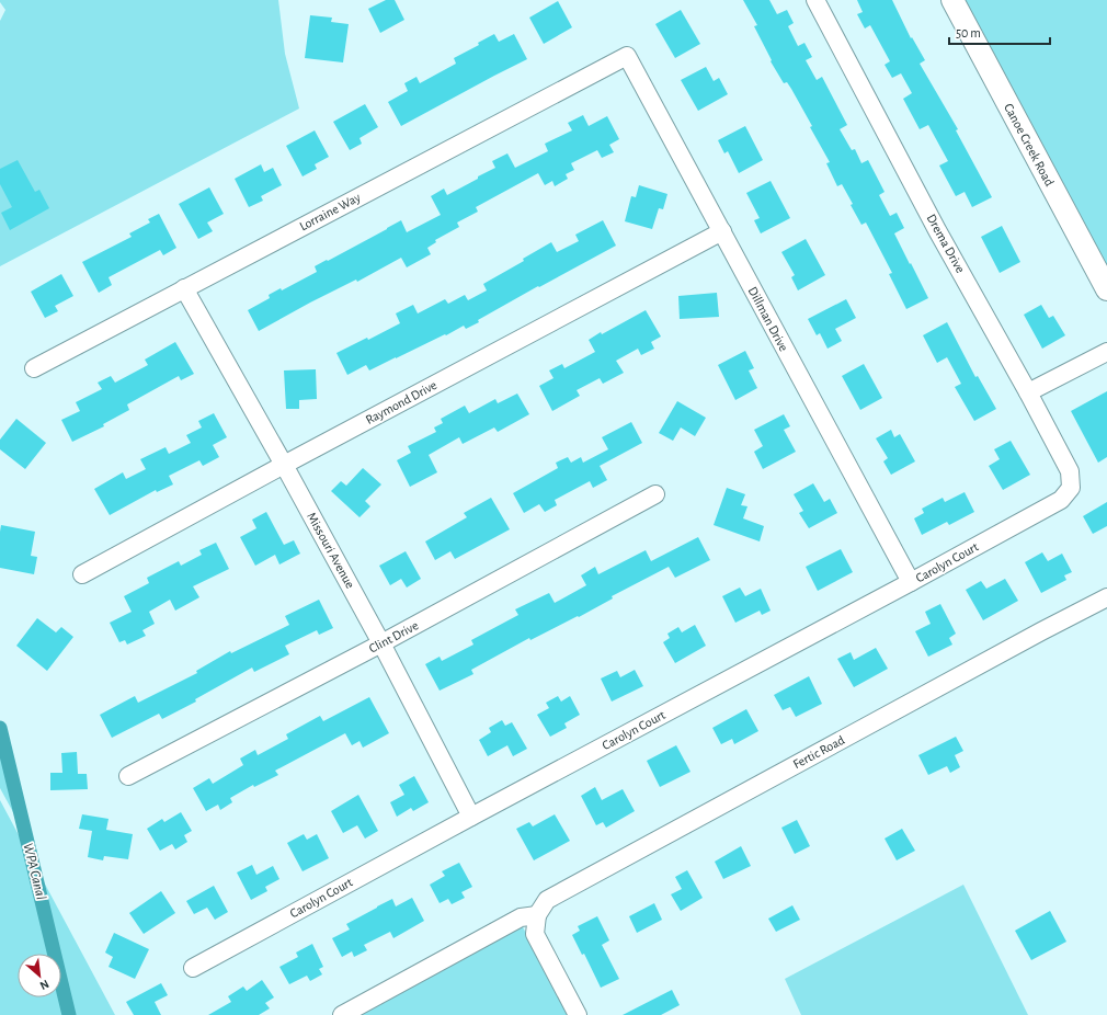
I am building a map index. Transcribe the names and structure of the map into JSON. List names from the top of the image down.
{
  "streets": {
    "main road": ["Canoe Creek Road"],
    "street": [
      "Lorraine Way",
      "Drema Drive",
      "Dillman Drive",
      "Raymond Drive",
      "Missouri Avenue",
      "Carolyn Court",
      "Clint Drive",
      "Fertic Road"
    ]
  },
  "crossings": [
    ["Lorraine Way", "Dillman Drive"],
    ["Lorraine Way", "Missouri Avenue"],
    ["Drema Drive", "Carolyn Court"],
    ["Dillman Drive", "Raymond Drive"],
    ["Dillman Drive", "Carolyn Court"],
    ["Raymond Drive", "Missouri Avenue"],
    ["Missouri Avenue", "Carolyn Court"],
    ["Missouri Avenue", "Clint Drive"]
  ],
  "water": ["WPA Canal"],
  "scale_bar": "50 m",
  "north": "bottom right"
}
